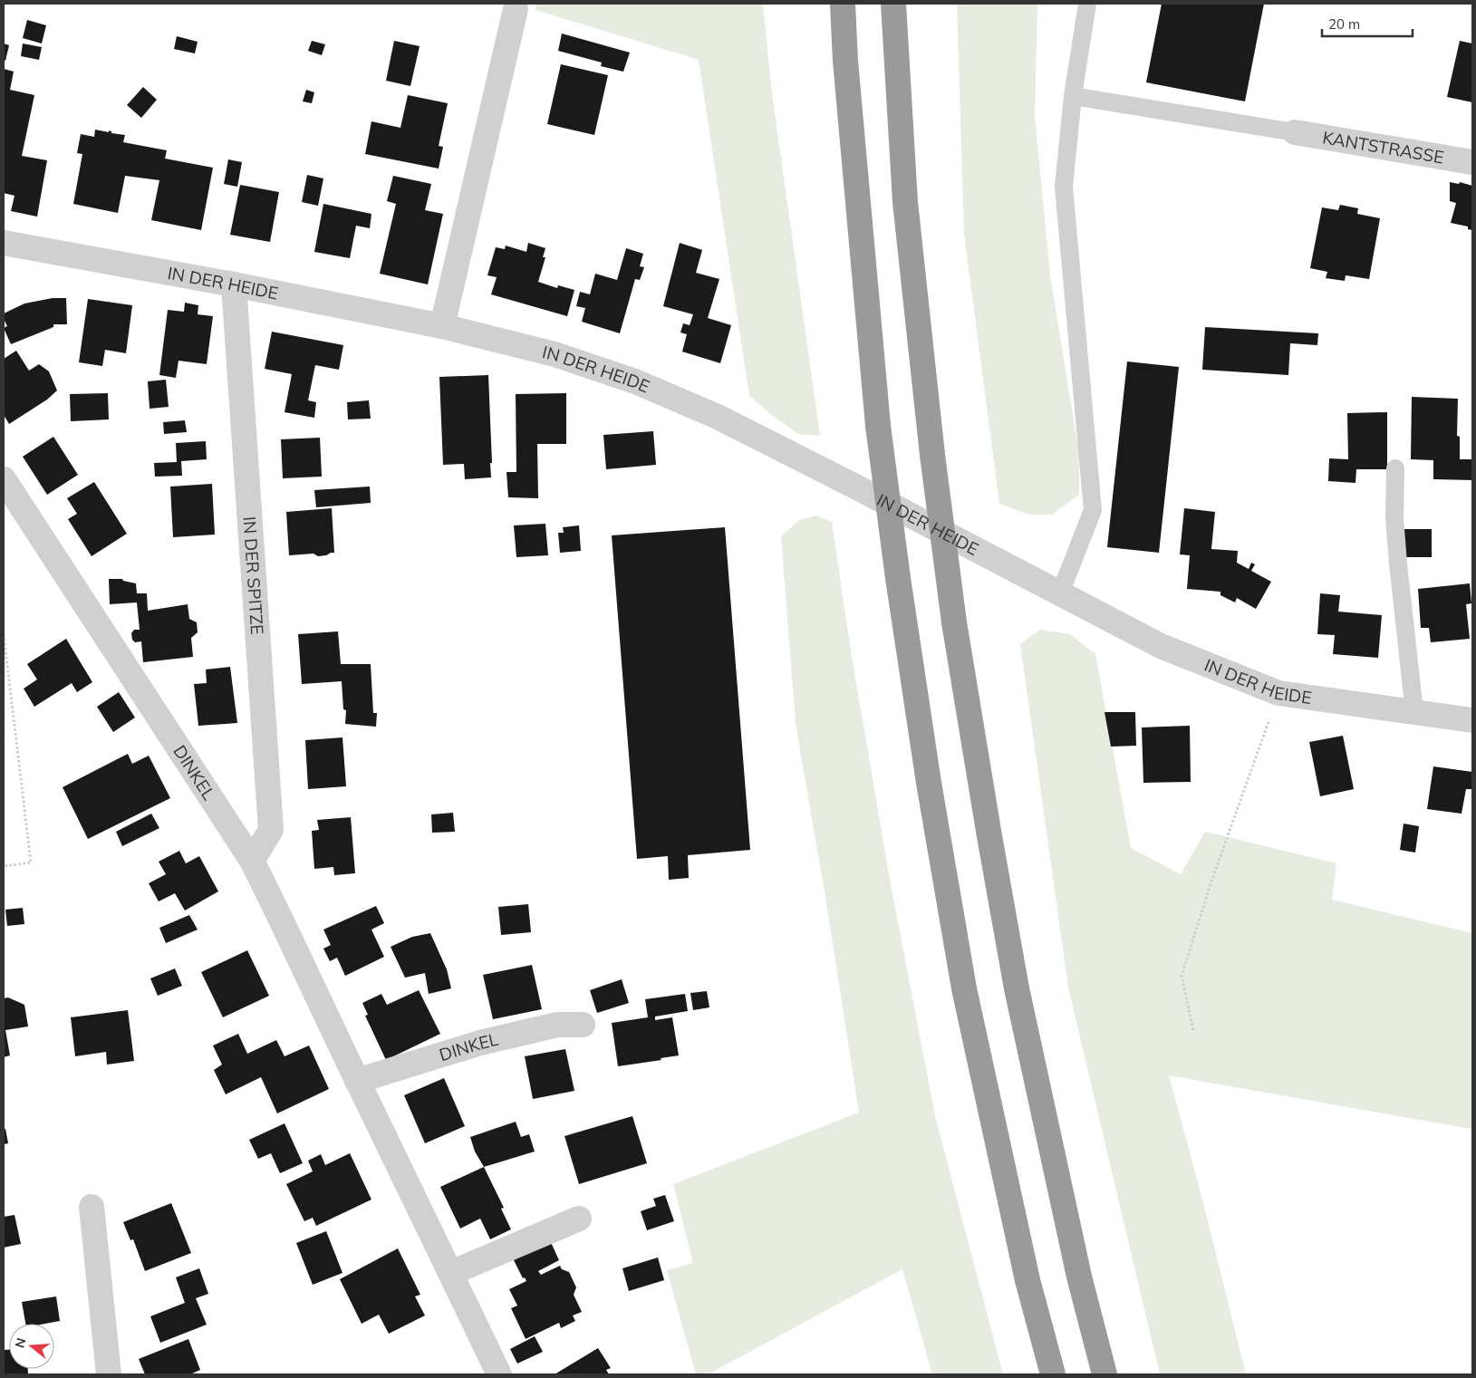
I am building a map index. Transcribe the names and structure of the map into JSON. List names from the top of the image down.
{
  "streets": {
    "street": [
      "KANTSTRASSE",
      "IN DER HEIDE",
      "IN DER SPITZE",
      "DINKEL"
    ]
  },
  "crossings": [
    ["IN DER HEIDE", "IN DER SPITZE"],
    ["IN DER SPITZE", "DINKEL"]
  ],
  "scale_bar": "20 m",
  "north": "left"
}
